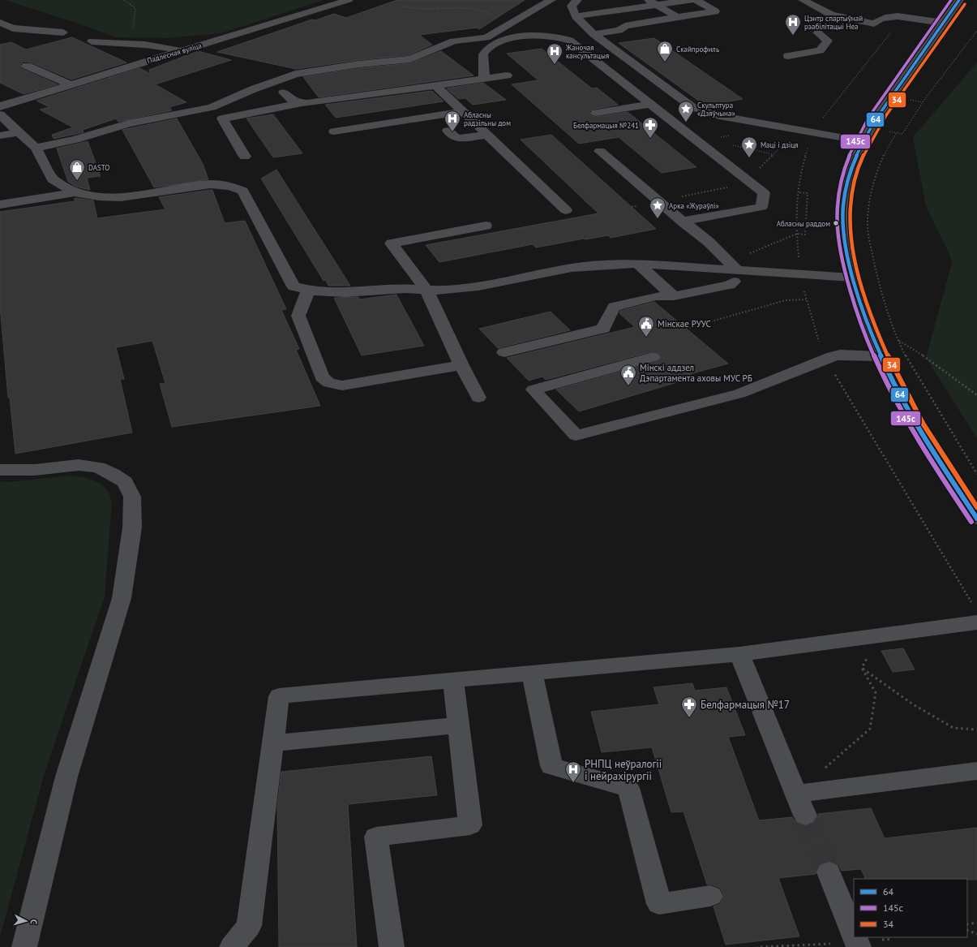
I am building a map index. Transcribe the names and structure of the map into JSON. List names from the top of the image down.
{
  "streets": {
    "street": ["Падлесная вуліца"]
  },
  "places": {
    "hospital": [
      "Цэнтр спартыўнай рэабілітацыі Неа",
      "Жаночая кансультацыя",
      "Абласны радзільны дом",
      "РНПЦ неўралогіі і нейрахірургіі"
    ],
    "shop": ["Скайпрофиль", "DASTO"],
    "place": ["Скульптура «Дзяўчына»", "Маці і дзіця", "Арка «Жураўлі»"],
    "pharmacy": ["Белфармацыя №241", "Белфармацыя №17"],
    "other": ["Абласны раддом"],
    "public building": ["Мінскае РУУС", "Мінскі аддзел Дэпартамента аховы МУС РБ"]
  },
  "lines": ["transit line 64", "transit line 145с", "transit line 34"],
  "legend": ["64", "145с", "34"],
  "north": "right"
}
